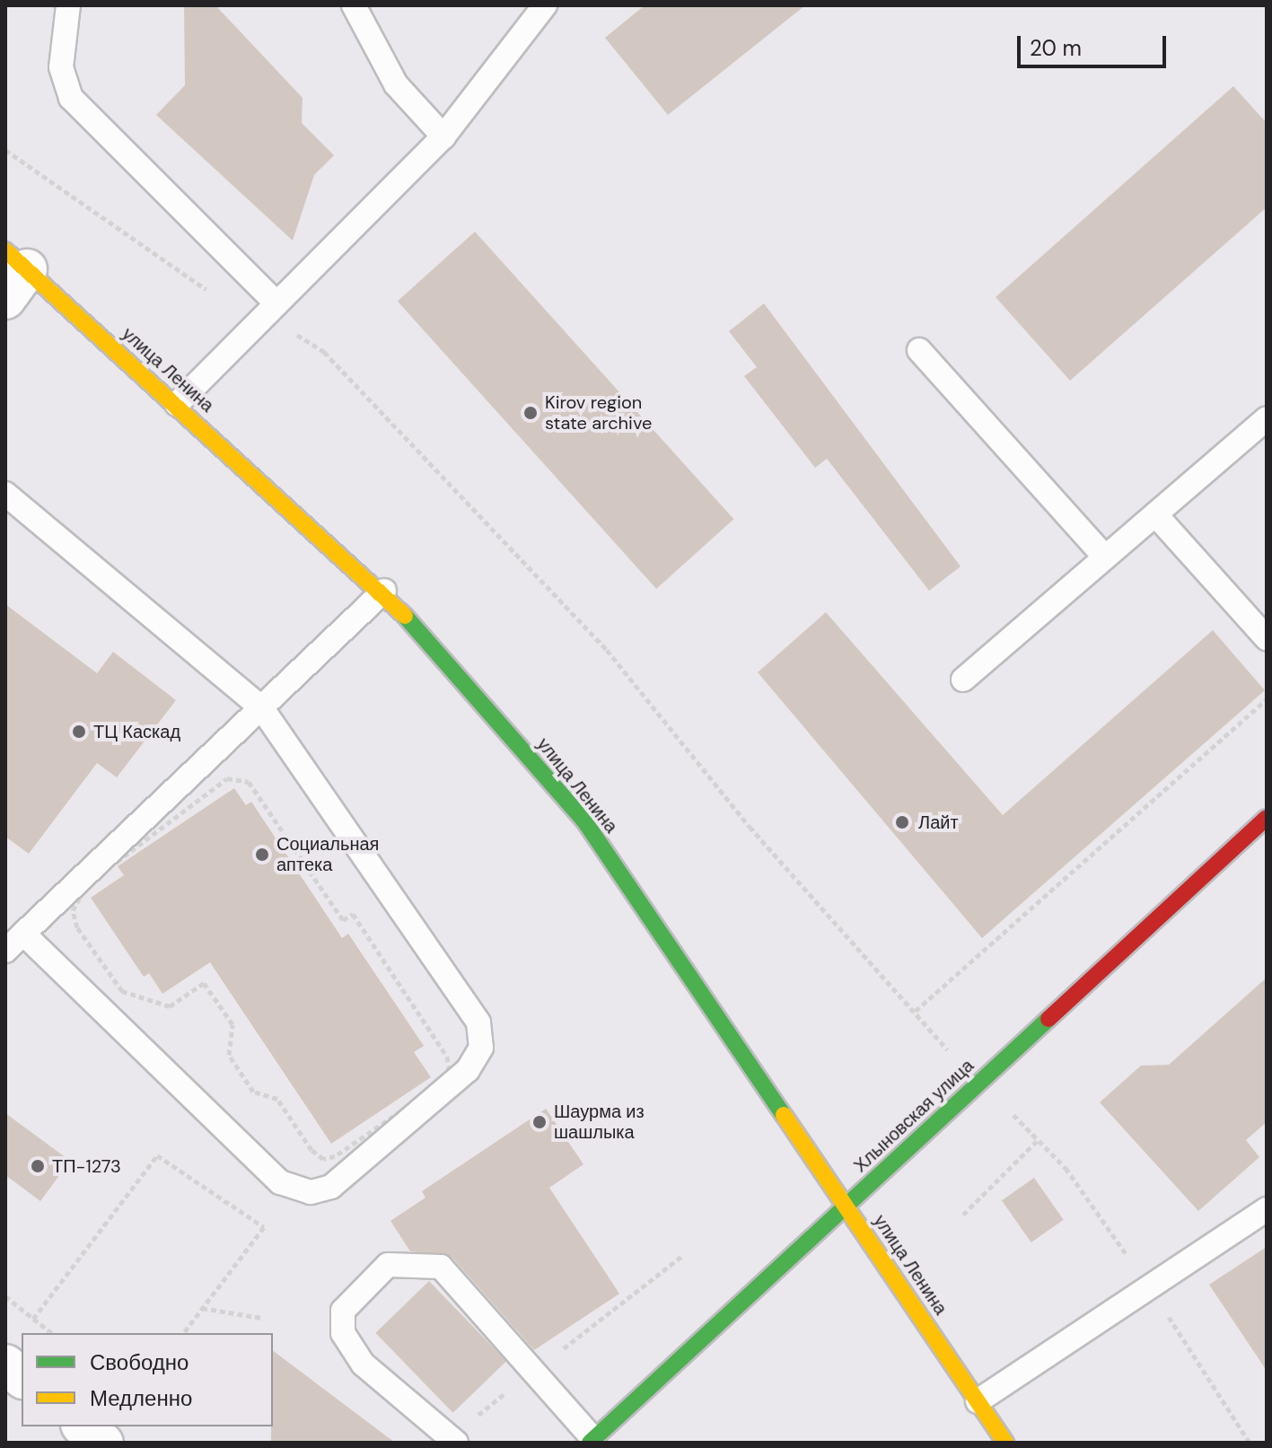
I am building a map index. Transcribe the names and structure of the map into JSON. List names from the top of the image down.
{
  "streets": {
    "main road": ["улица Ленина", "Хлыновская улица"]
  },
  "crossings": [
    ["улица Ленина", "Хлыновская улица"]
  ],
  "places": [
    "Kirov region state archive",
    "ТЦ Каскад",
    "Лайт",
    "Социальная аптека",
    "Шаурма из шашлыка",
    "ТП-1273"
  ],
  "legend": ["Свободно", "Медленно"],
  "scale_bar": "20 m"
}
